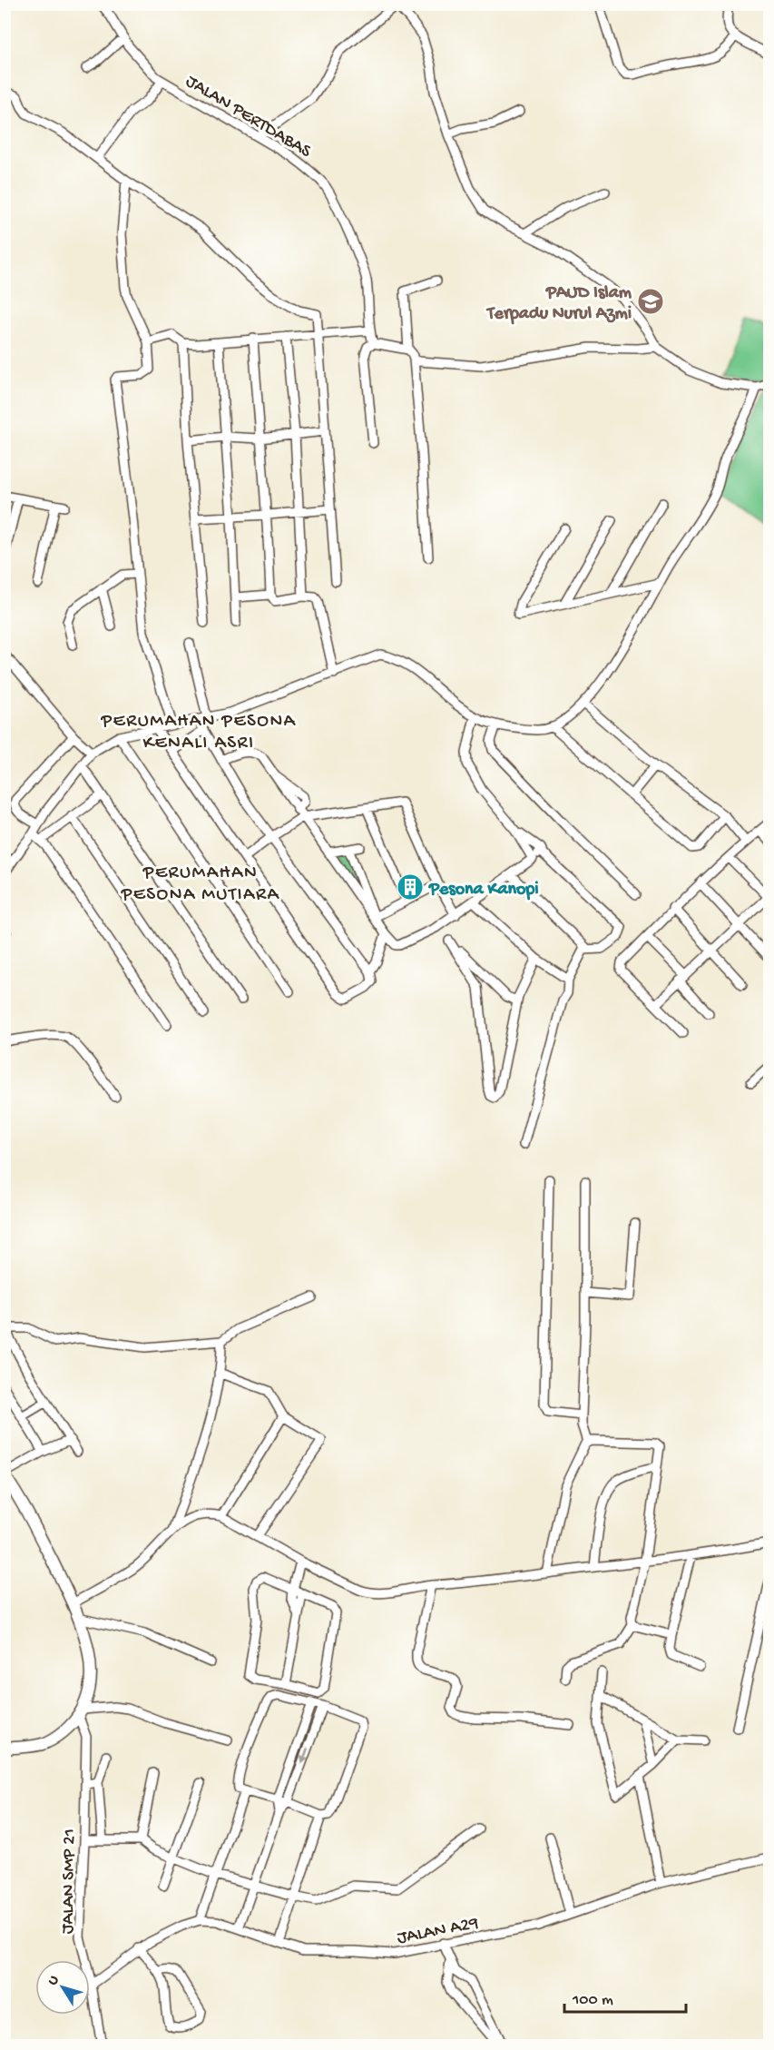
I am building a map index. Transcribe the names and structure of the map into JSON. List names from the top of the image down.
{
  "streets": {
    "street": ["JALAN PERTDABAS", "JALAN SMP 21", "JALAN A29"]
  },
  "crossings": [
    ["JALAN SMP 21", "JALAN A29"]
  ],
  "districts": ["PERUMAHAN PESONA KENALI ASRI", "PERUMAHAN PESONA MUTIARA"],
  "places": {
    "school or university": ["PAUD Islam Terpadu Nurul Azmi"],
    "building": ["Pesona Kanopi"]
  },
  "scale_bar": "100 m",
  "north": "top left"
}
